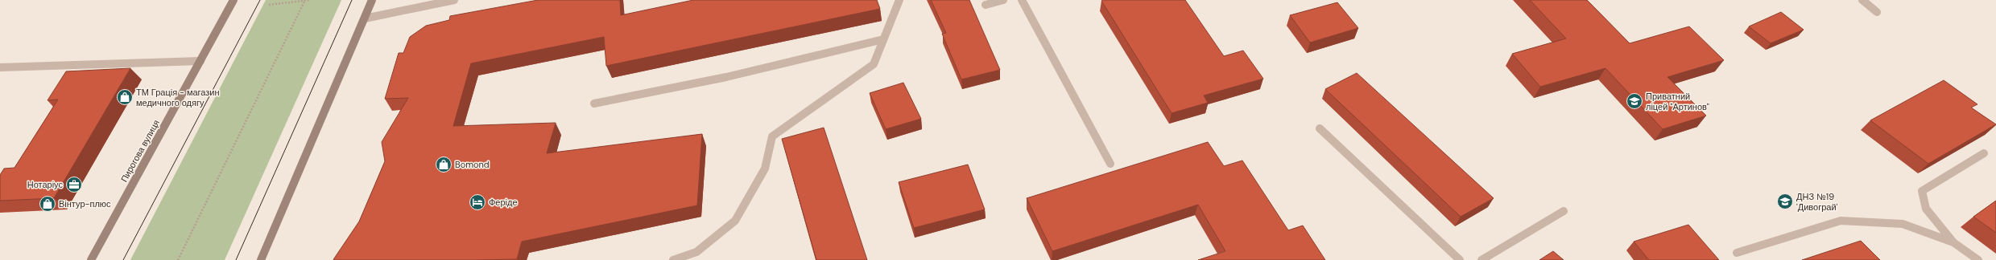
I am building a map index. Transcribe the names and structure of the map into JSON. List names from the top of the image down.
{
  "streets": {
    "main road": ["Пирогова вулиця"]
  },
  "places": {
    "shop": ["ТМ Грація - магазин медичного одягу", "Bomond", "Вінтур-плюс"],
    "school or university": ["Приватний ліцей \"Артинов\"", "ДНЗ №19 'Дивограй'"],
    "office": ["Нотаріус"],
    "hotel": ["Феріде"]
  }
}
